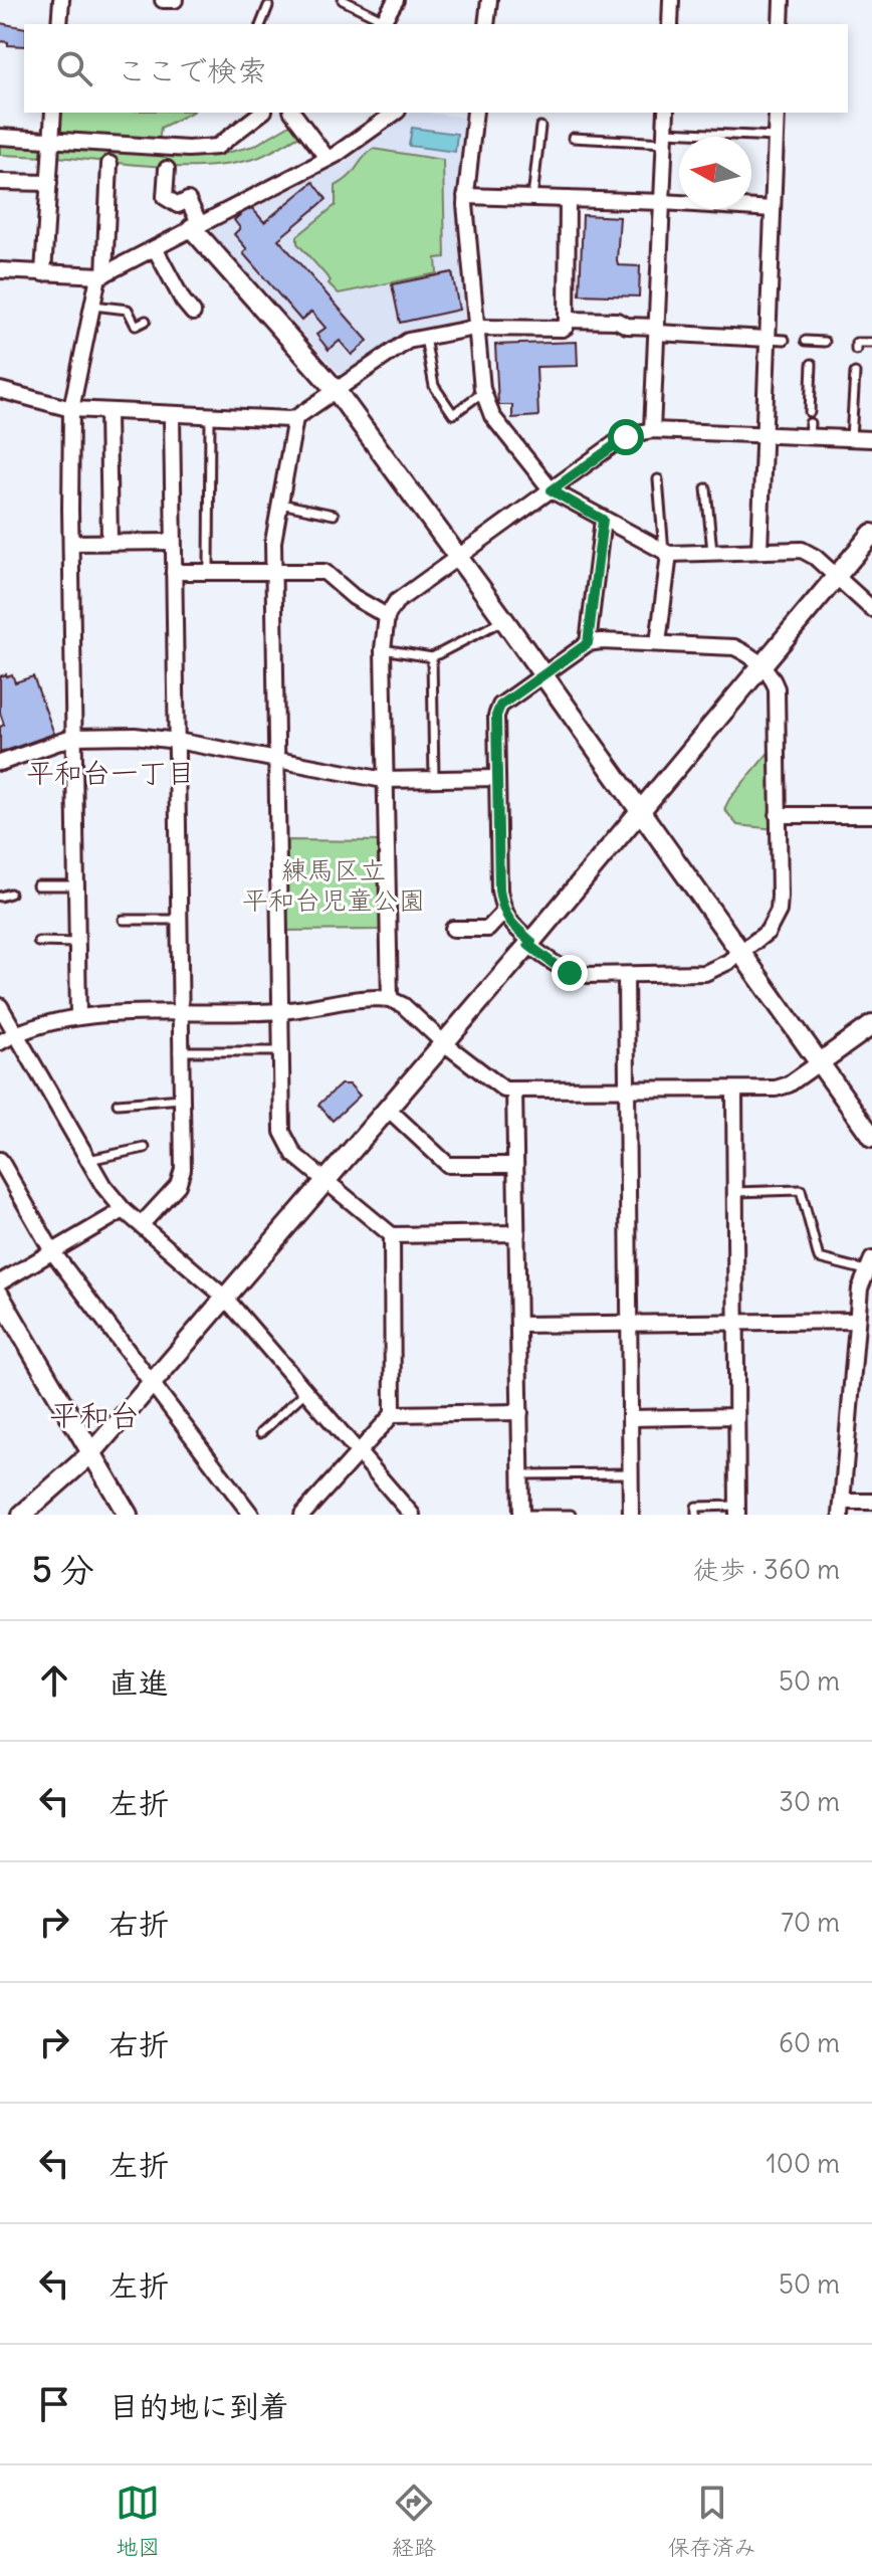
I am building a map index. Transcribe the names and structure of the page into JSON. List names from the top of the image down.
{
  "districts": ["平和台一丁目", "平和台"],
  "parks": ["練馬区立 平和台児童公園"],
  "north": "left",
  "page": {
    "search": "ここで検索",
    "heading": ["5 分", "徒歩 · 360 m"],
    "list": [
      ["直進", "50 m"],
      ["左折", "30 m"],
      ["右折", "70 m"],
      ["右折", "60 m"],
      ["左折", "100 m"],
      ["左折", "50 m"],
      "目的地に到着"
    ],
    "nav": ["地図", "経路", "保存済み"]
  }
}
